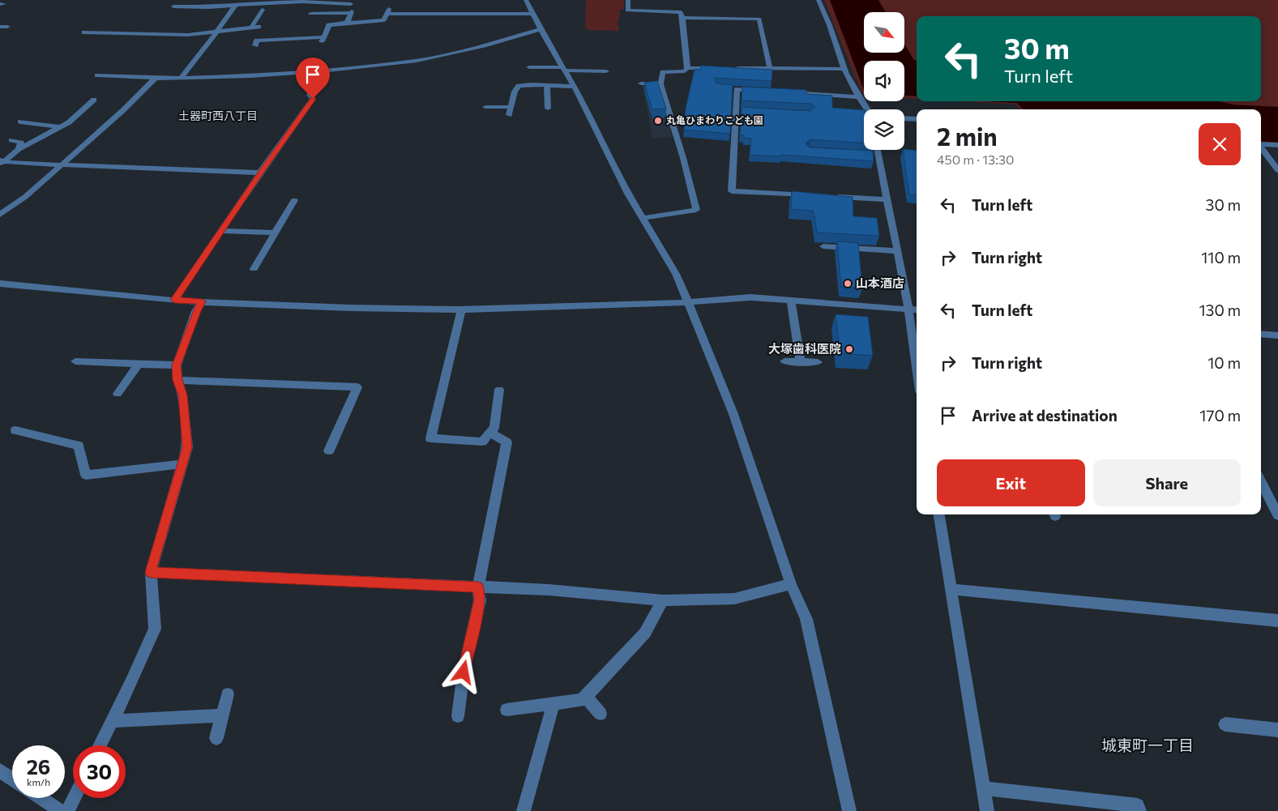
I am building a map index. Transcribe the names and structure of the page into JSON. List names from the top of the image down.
{
  "districts": ["土器町西八丁目", "城東町一丁目"],
  "places": ["丸亀ひまわりこども園", "山本酒店", "大塚歯科医院"],
  "north": "bottom right",
  "page": {
    "turn": ["30 m", "Turn left"],
    "heading": ["2 min", "450 m · 13:30"],
    "list": [
      {
        "name": "Turn left",
        "value": "30 m"
      },
      {
        "name": "Turn right",
        "value": "110 m"
      },
      {
        "name": "Turn left",
        "value": "130 m"
      },
      {
        "name": "Turn right",
        "value": "10 m"
      },
      {
        "name": "Arrive at destination",
        "value": "170 m"
      }
    ],
    "buttons": ["Exit", "Share"],
    "speed": "26 km/h",
    "limit": "30"
  }
}
